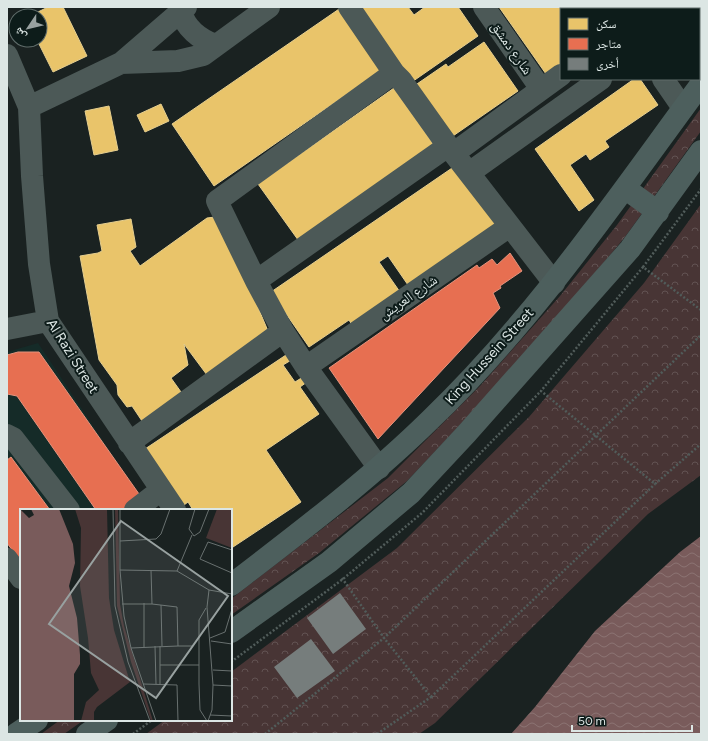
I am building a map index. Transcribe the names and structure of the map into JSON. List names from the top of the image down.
{
  "streets": {
    "highway": ["King Hussein Street"],
    "street": ["شارع دمشق", "شارع العريش", "Al Razi Street"]
  },
  "legend": ["سكن", "متاجر", "أخرى"],
  "scale_bar": "50 m",
  "north": "bottom left"
}
